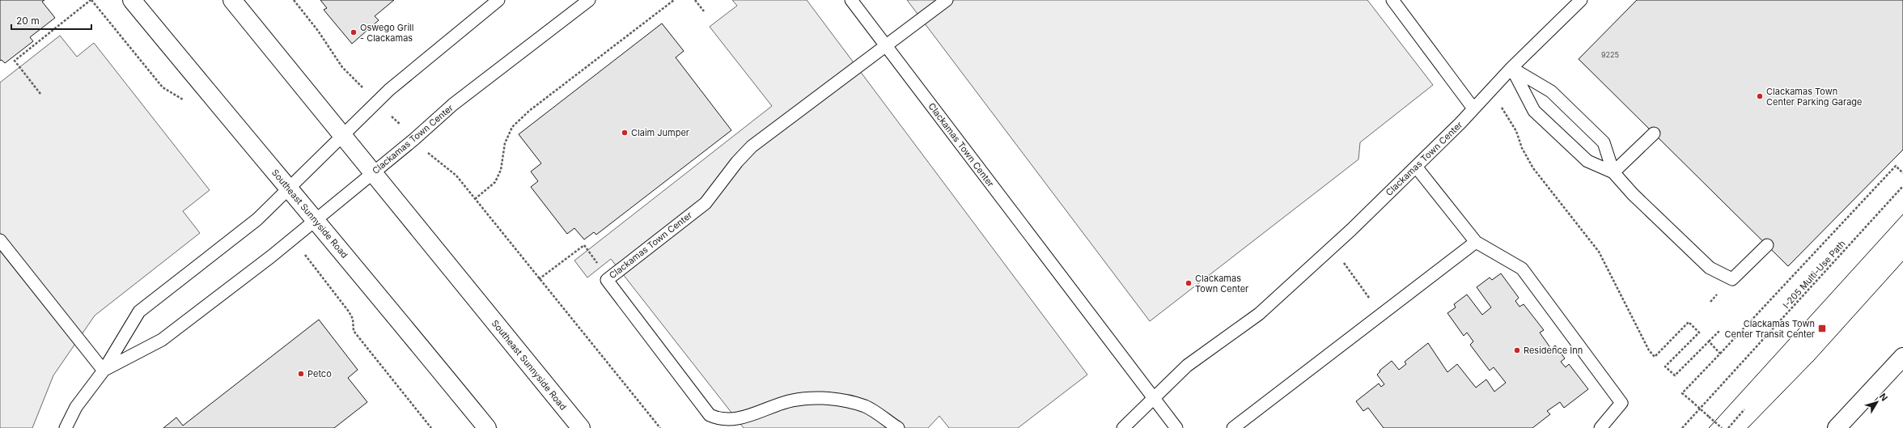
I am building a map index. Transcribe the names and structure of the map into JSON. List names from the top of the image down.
{
  "streets": {
    "main road": ["Southeast Sunnyside Road"],
    "lane": ["Clackamas Town Center"],
    "path": ["I-205 Multi-Use Path"]
  },
  "crossings": [
    ["Clackamas Town Center", "Southeast Sunnyside Road"]
  ],
  "places": {
    "other": [
      "Oswego Grill - Clackamas",
      "Clackamas Town Center Parking Garage",
      "Claim Jumper",
      "Clackamas Town Center",
      "Residence Inn",
      "Petco"
    ],
    "transit": ["Clackamas Town Center Transit Center"]
  },
  "house_numbers": ["9225"],
  "scale_bar": "20 m",
  "north": "top right"
}
